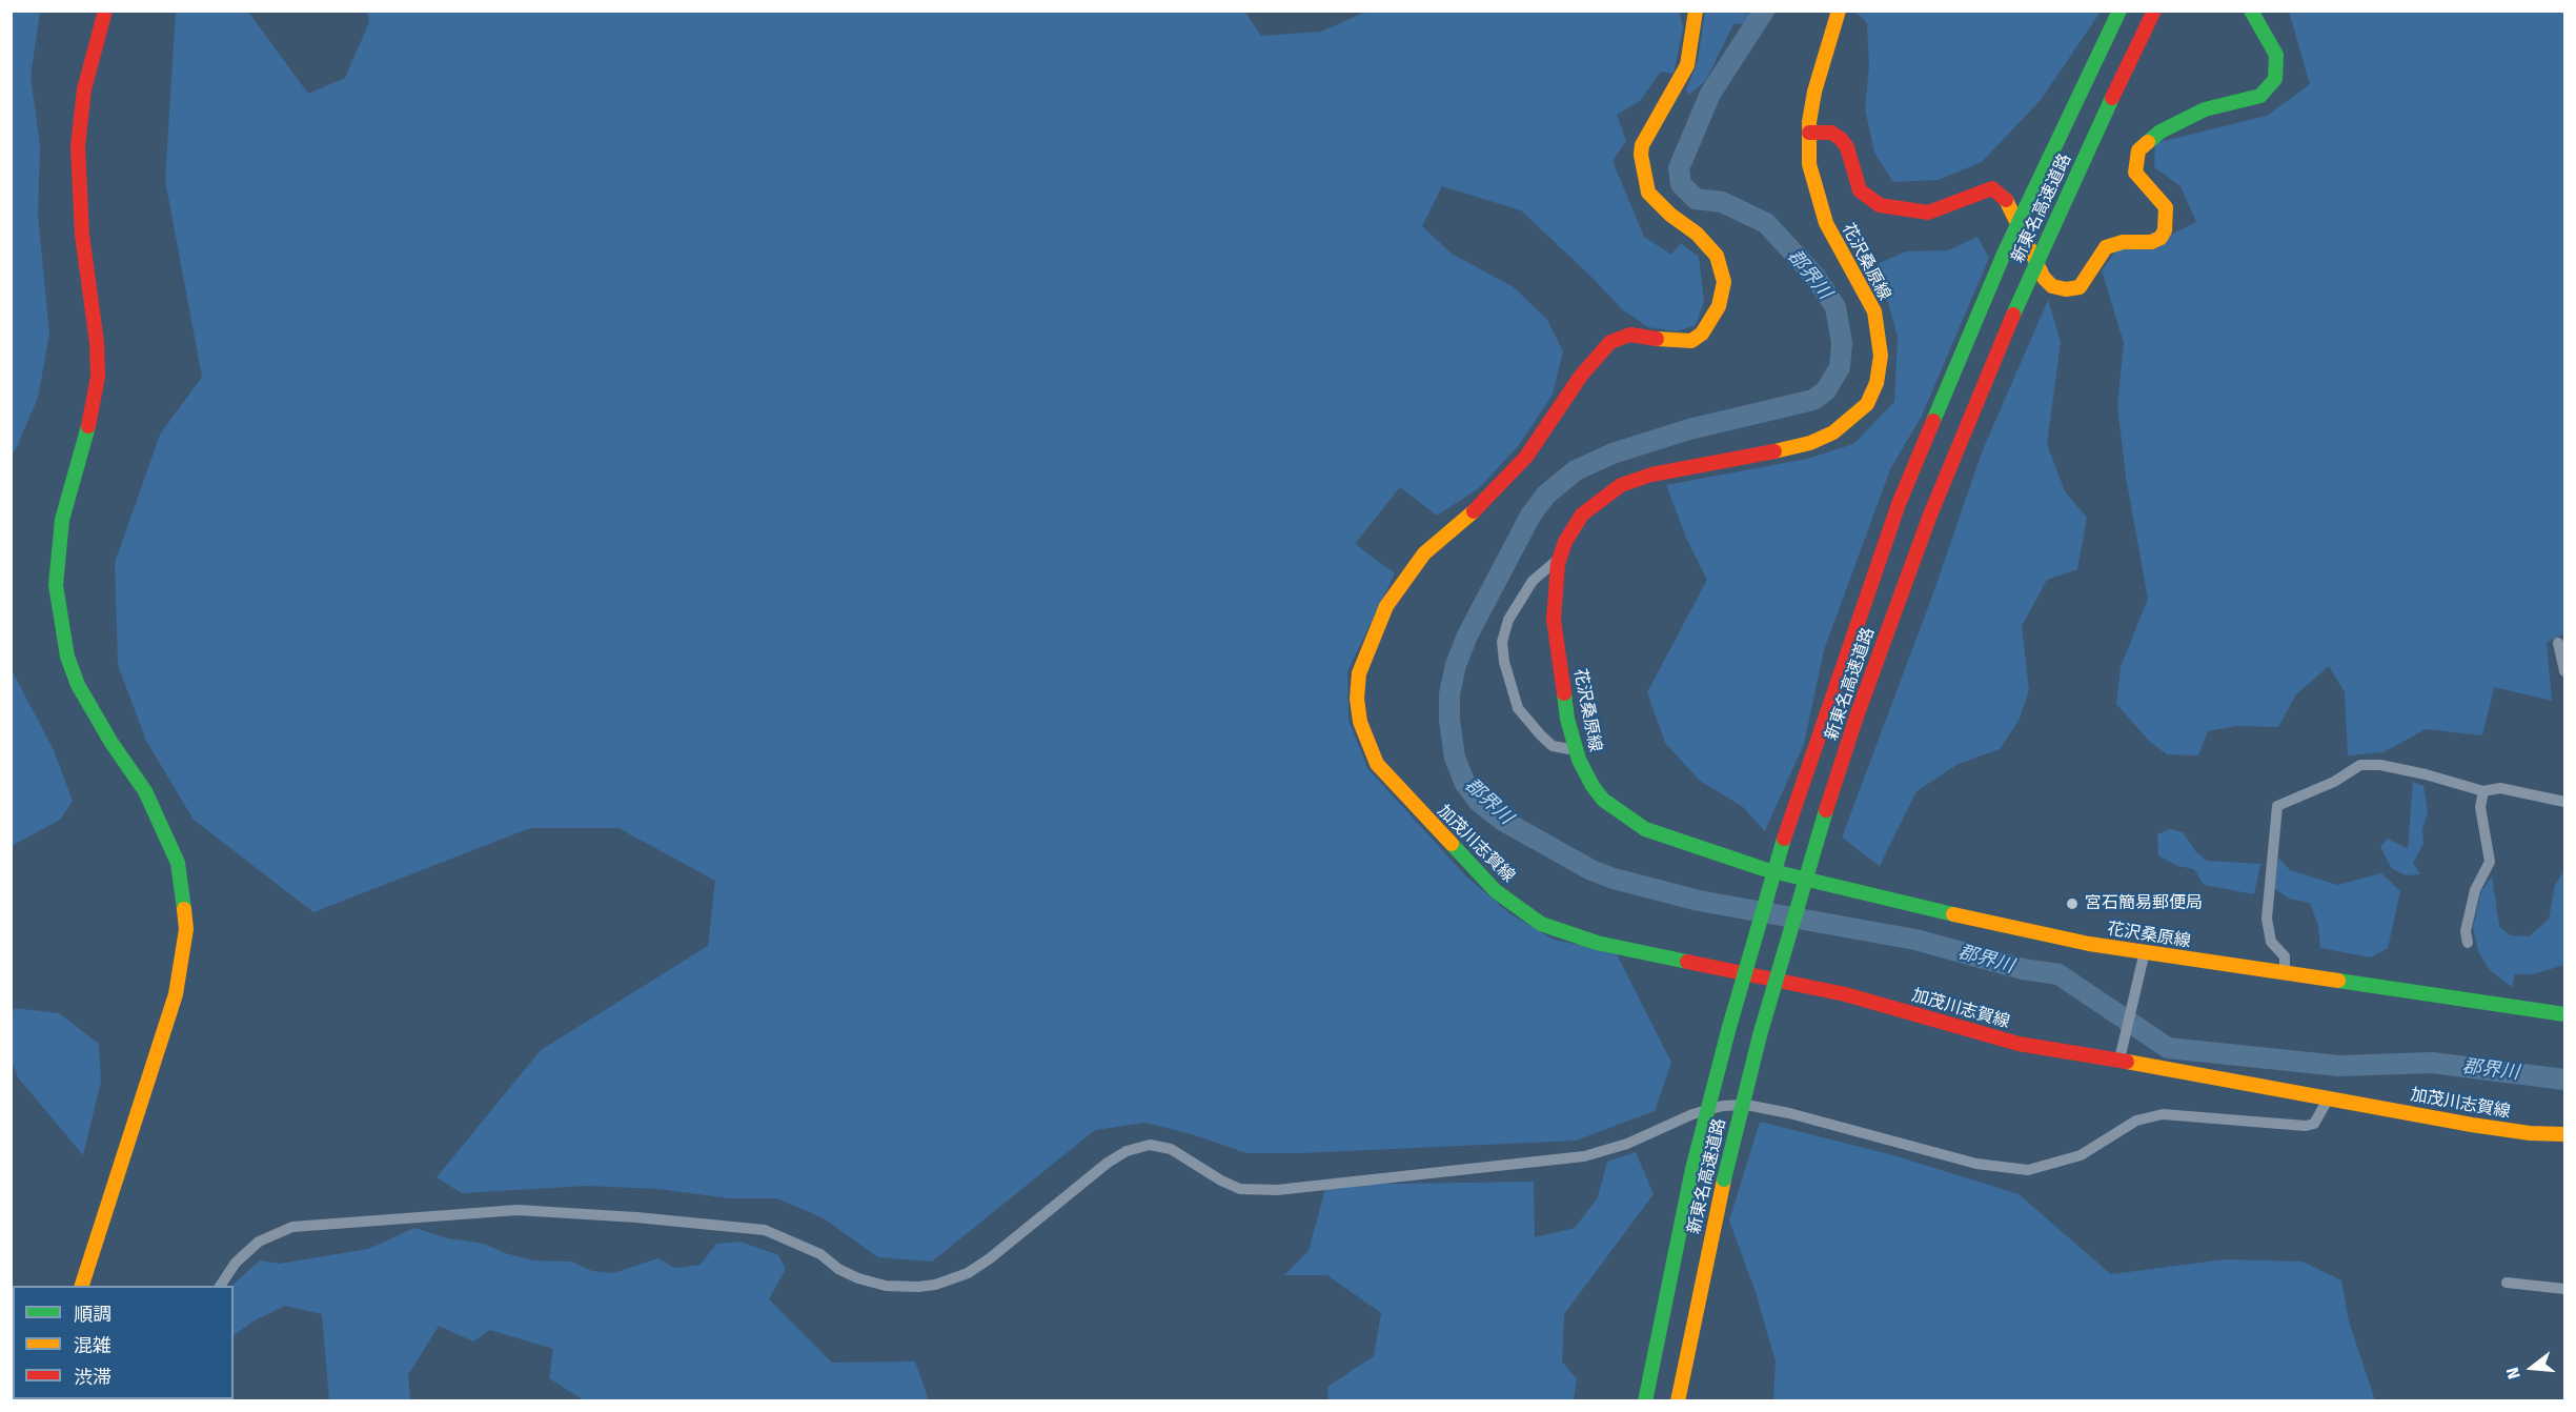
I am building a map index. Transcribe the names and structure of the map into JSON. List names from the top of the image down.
{
  "streets": {
    "main road": ["新東名高速道路", "花沢桑原線", "加茂川志賀線"]
  },
  "water": ["郡界川"],
  "places": ["宮石簡易郵便局"],
  "legend": ["順調", "混雑", "渋滞"],
  "north": "left"
}
